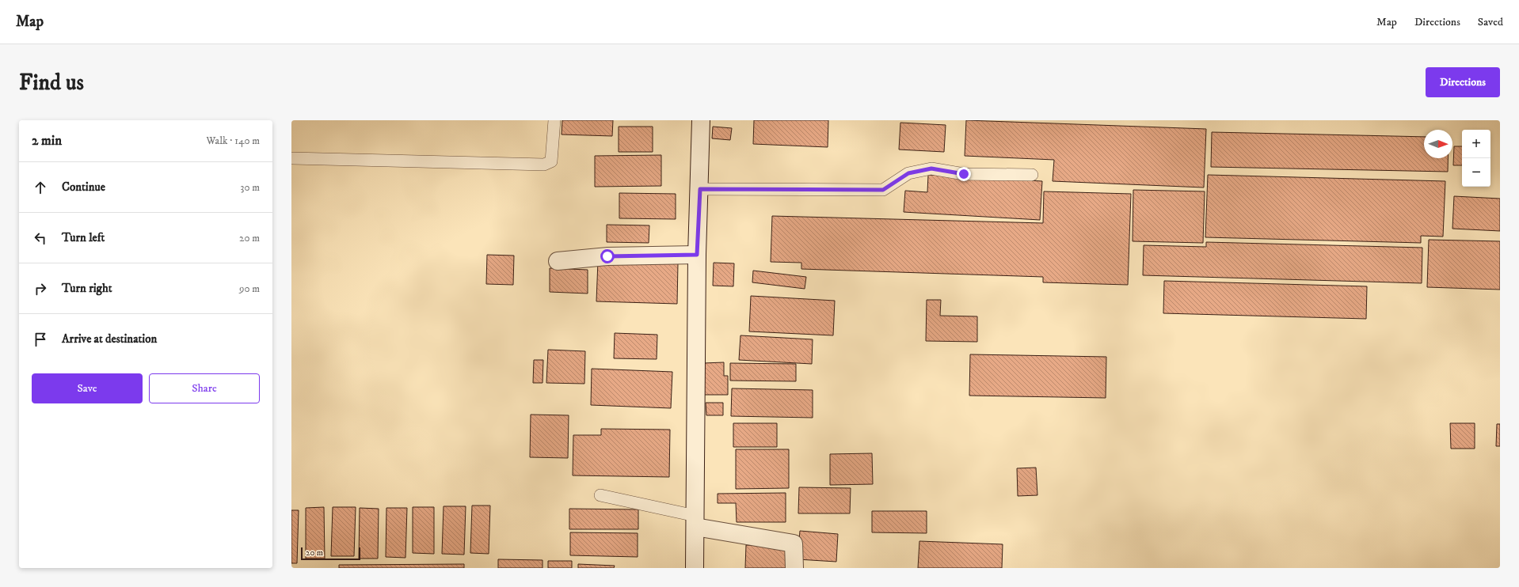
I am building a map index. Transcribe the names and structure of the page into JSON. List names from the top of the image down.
{
  "scale_bar": "20 m",
  "north": "right",
  "page": {
    "header": "Map",
    "nav": ["Map", "Directions", "Saved"],
    "buttons": [
      "Directions",
      ["Save", "Share"]
    ],
    "title": "Find us",
    "heading": ["2 min", "Walk · 140 m"],
    "map_buttons": ["+", "−"],
    "list": [
      ["Continue", "30 m"],
      ["Turn left", "20 m"],
      ["Turn right", "90 m"],
      "Arrive at destination"
    ],
    "scale": "20 m"
  }
}
